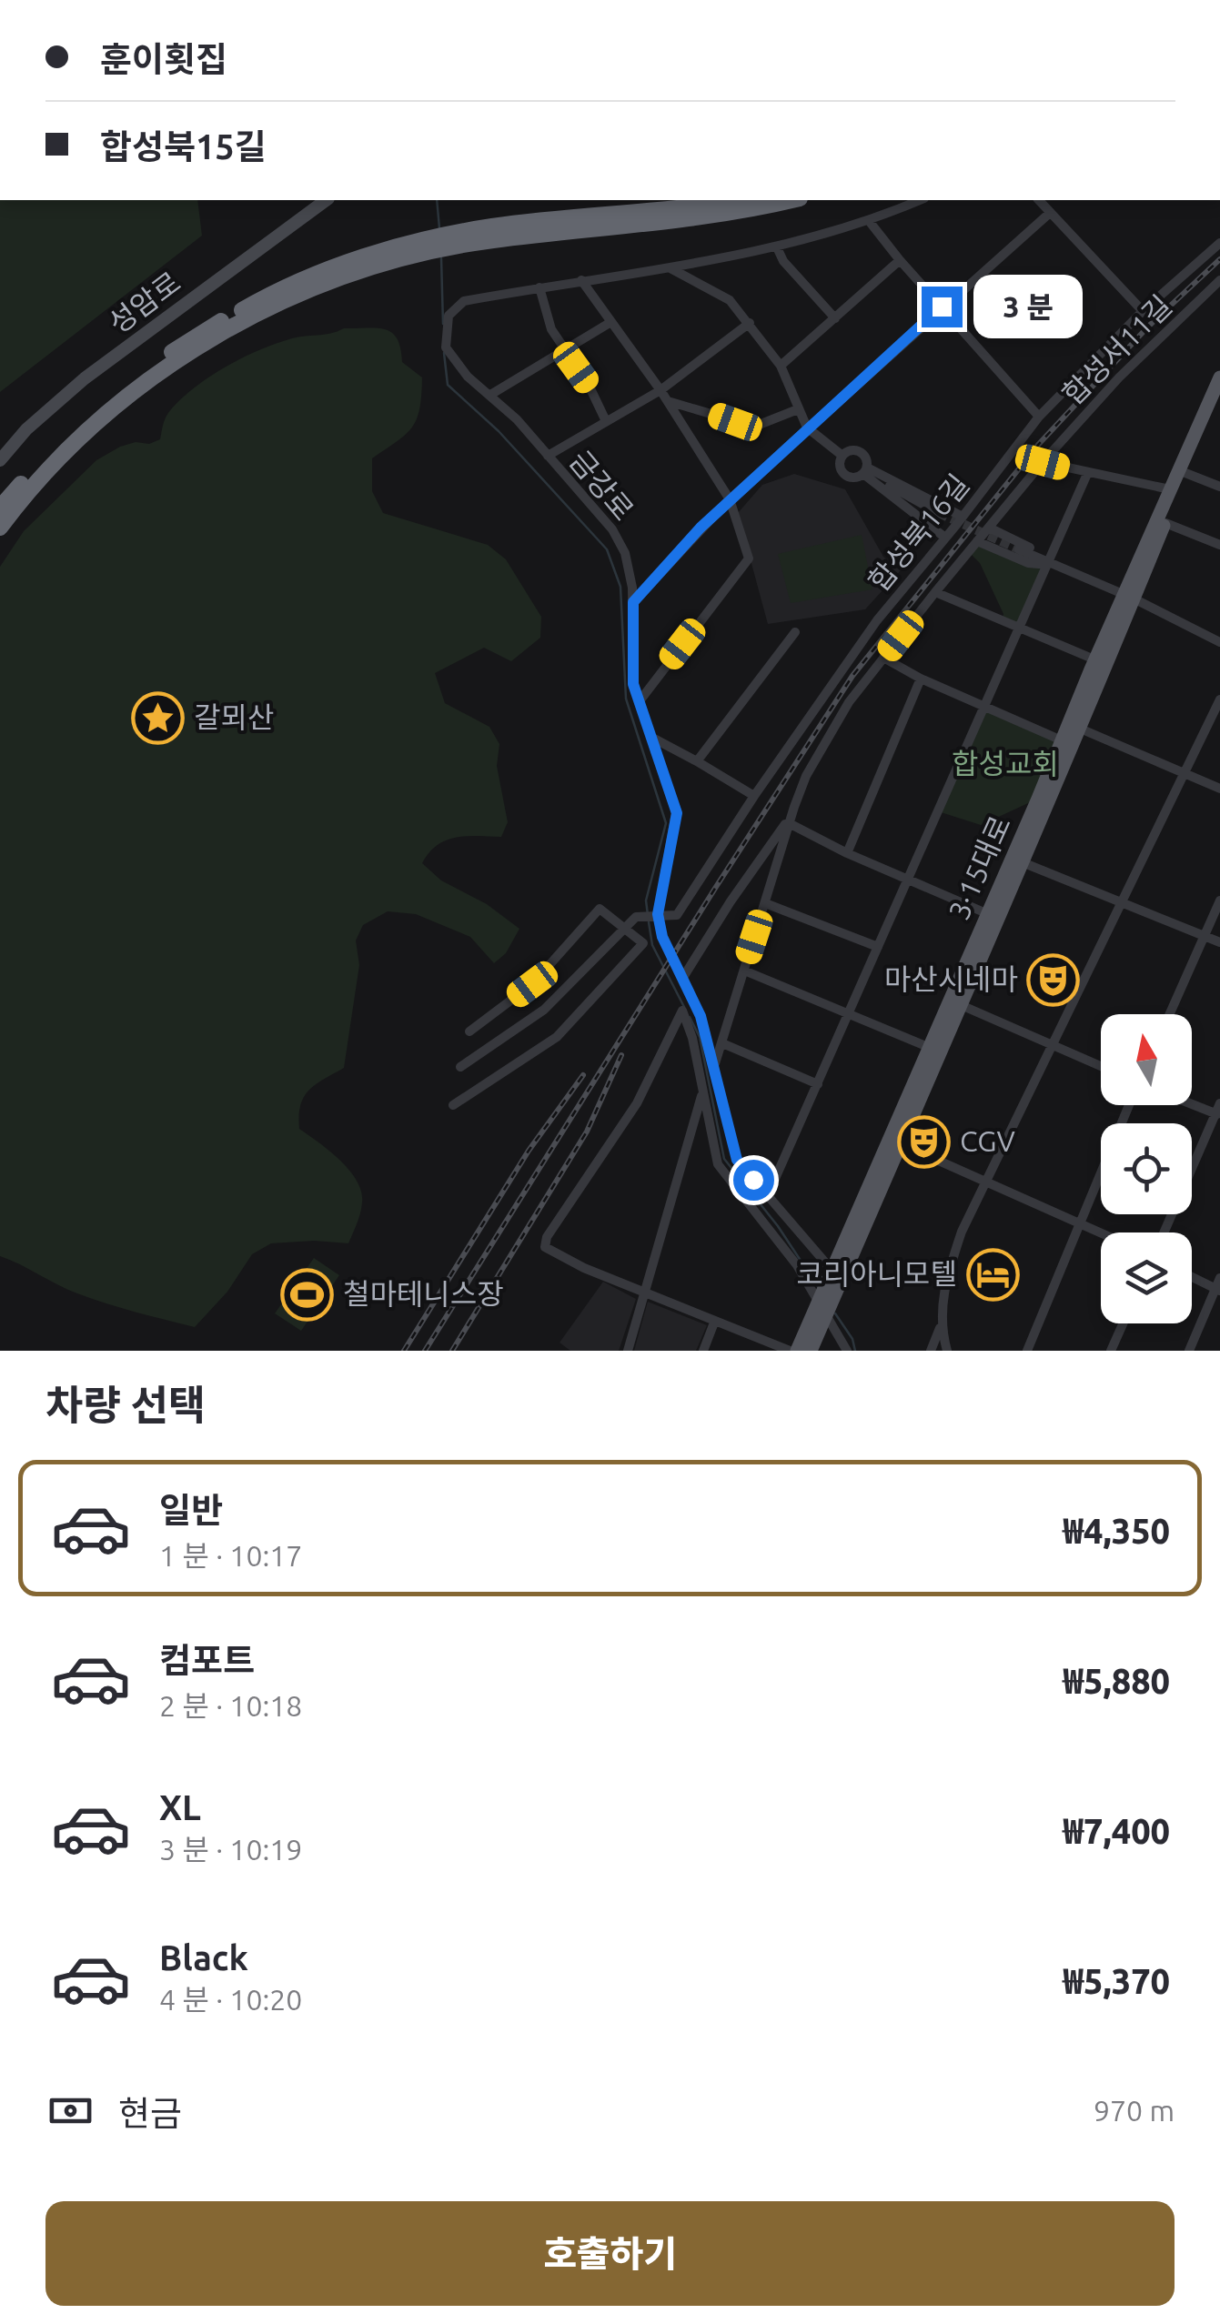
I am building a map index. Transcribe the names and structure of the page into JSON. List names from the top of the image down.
{
  "streets": {
    "main road": ["성암로", "3·15대로"],
    "street": ["합성서11길", "금강로", "합성북16길"]
  },
  "crossings": [
    ["합성서11길", "금강로"],
    ["금강로", "합성북16길"],
    ["금강로", "3·15대로"]
  ],
  "parks": ["합성교회"],
  "places": {
    "place": ["갈뫼산"],
    "theatre": ["마산시네마", "CGV"],
    "hotel": ["코리아니모텔"],
    "sports": ["철마테니스장"]
  },
  "north": "top",
  "page": {
    "banner": ["훈이횟집", "합성북15길"],
    "bubble": "3 분",
    "heading": "차량 선택",
    "list": [
      {
        "name": "일반",
        "note": "1 분 · 10:17",
        "value": "₩4,350"
      },
      {
        "name": "컴포트",
        "note": "2 분 · 10:18",
        "value": "₩5,880"
      },
      {
        "name": "XL",
        "note": "3 분 · 10:19",
        "value": "₩7,400"
      },
      {
        "name": "Black",
        "note": "4 분 · 10:20",
        "value": "₩5,370"
      }
    ],
    "pay": ["현금", "970 m"],
    "buttons": "호출하기"
  }
}
